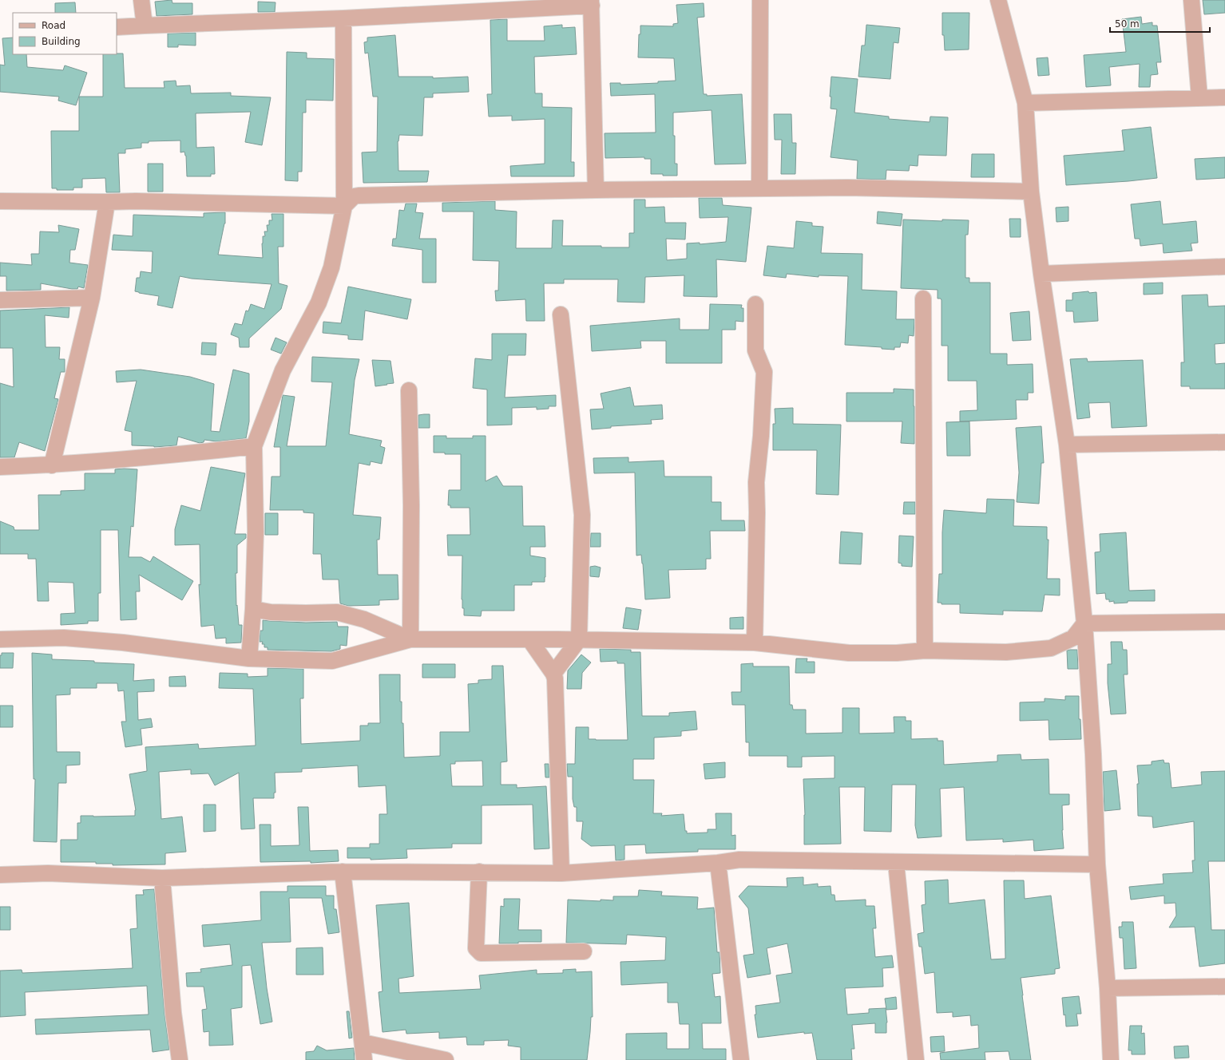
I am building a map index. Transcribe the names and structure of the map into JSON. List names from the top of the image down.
{
  "legend": ["Road", "Building"],
  "scale_bar": "50 m"
}
